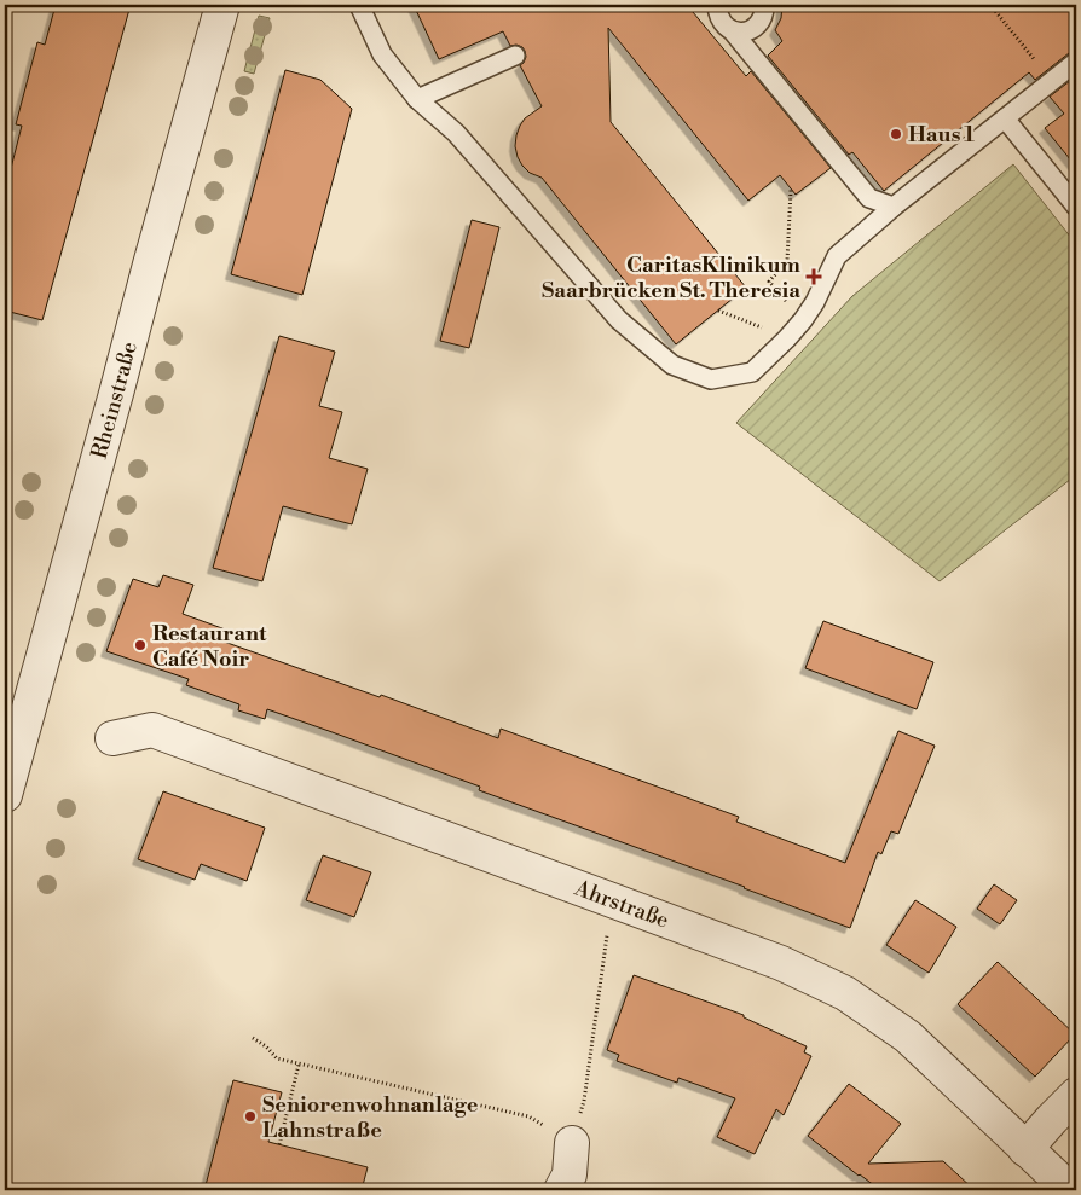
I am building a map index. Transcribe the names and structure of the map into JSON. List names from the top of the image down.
{
  "streets": {
    "street": ["Rheinstraße", "Ahrstraße"]
  },
  "places": {
    "other": ["Haus 1", "Restaurant Café Noir", "Seniorenwohnanlage Lahnstraße"],
    "health": ["CaritasKlinikum Saarbrücken St. Theresia"]
  }
}
